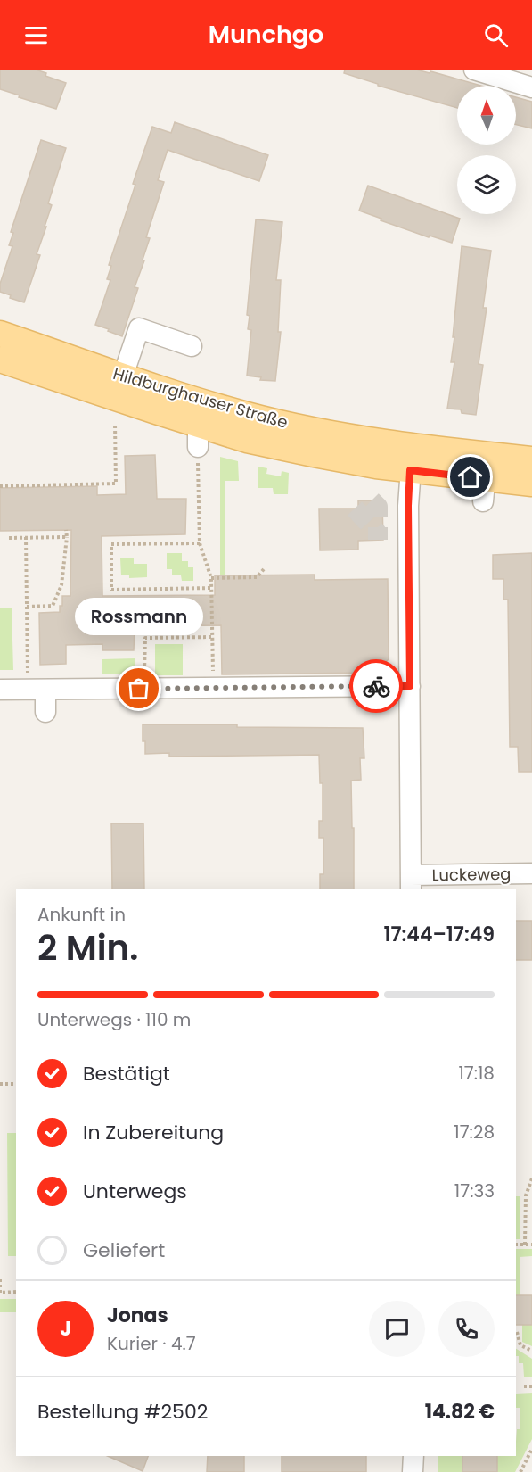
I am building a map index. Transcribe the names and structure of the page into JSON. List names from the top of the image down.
{
  "streets": {
    "main road": ["Hildburghauser Straße"],
    "street": ["Luckeweg"]
  },
  "places": ["Rossmann"],
  "north": "top",
  "page": {
    "header": "Munchgo",
    "bubble": "Rossmann",
    "heading": ["2 Min.", "Ankunft in", "17:44–17:49"],
    "panel": [
      "Jonas",
      "Kurier · 4.7",
      "Bestellung #2502",
      "14.82 €"
    ],
    "bar": "Unterwegs · 110 m",
    "list": [
      ["Bestätigt", "17:18"],
      ["In Zubereitung", "17:28"],
      ["Unterwegs", "17:33"],
      "Geliefert"
    ],
    "round": "J"
  }
}
